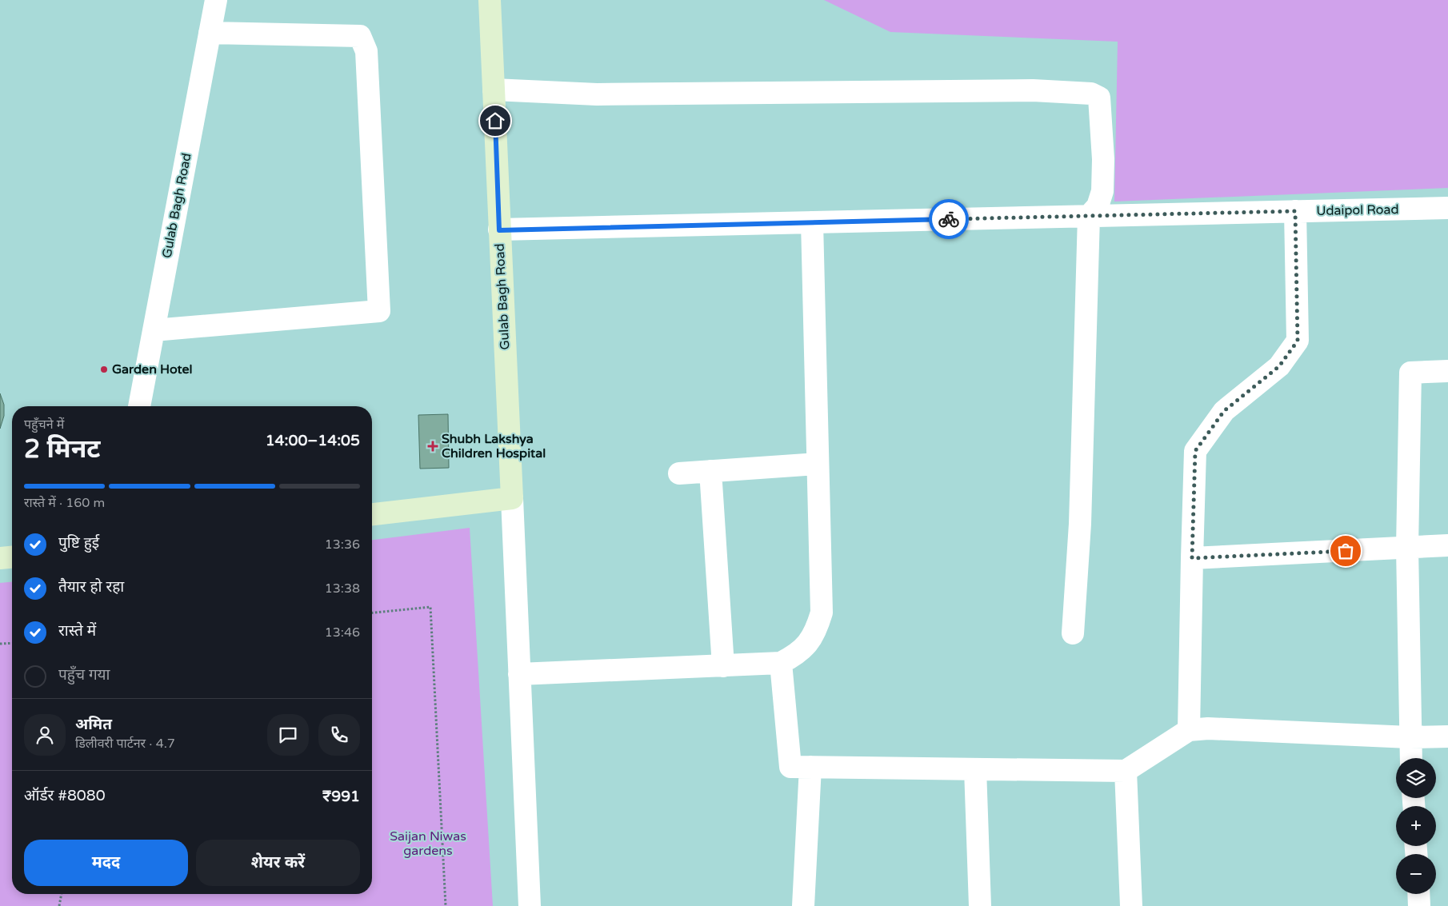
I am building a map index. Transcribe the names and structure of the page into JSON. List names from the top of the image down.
{
  "streets": {
    "main road": ["Gulab Bagh Road"],
    "street": ["Udaipol Road"]
  },
  "crossings": [
    ["Gulab Bagh Road", "Udaipol Road"]
  ],
  "parks": ["Saijan Niwas gardens"],
  "places": {
    "other": ["Garden Hotel"],
    "health": ["Shubh Lakshya Children Hospital"]
  },
  "page": {
    "heading": ["2 मिनट", "पहुँचने में", "14:00–14:05"],
    "panel": [
      "अमित",
      "डिलीवरी पार्टनर · 4.7",
      "ऑर्डर #8080",
      "₹991"
    ],
    "bar": "रास्ते में · 160 m",
    "list": [
      ["पुष्टि हुई", "13:36"],
      ["तैयार हो रहा", "13:38"],
      ["रास्ते में", "13:46"],
      "पहुँच गया"
    ],
    "map_buttons": ["+", "−"],
    "buttons": ["मदद", "शेयर करें"]
  }
}
